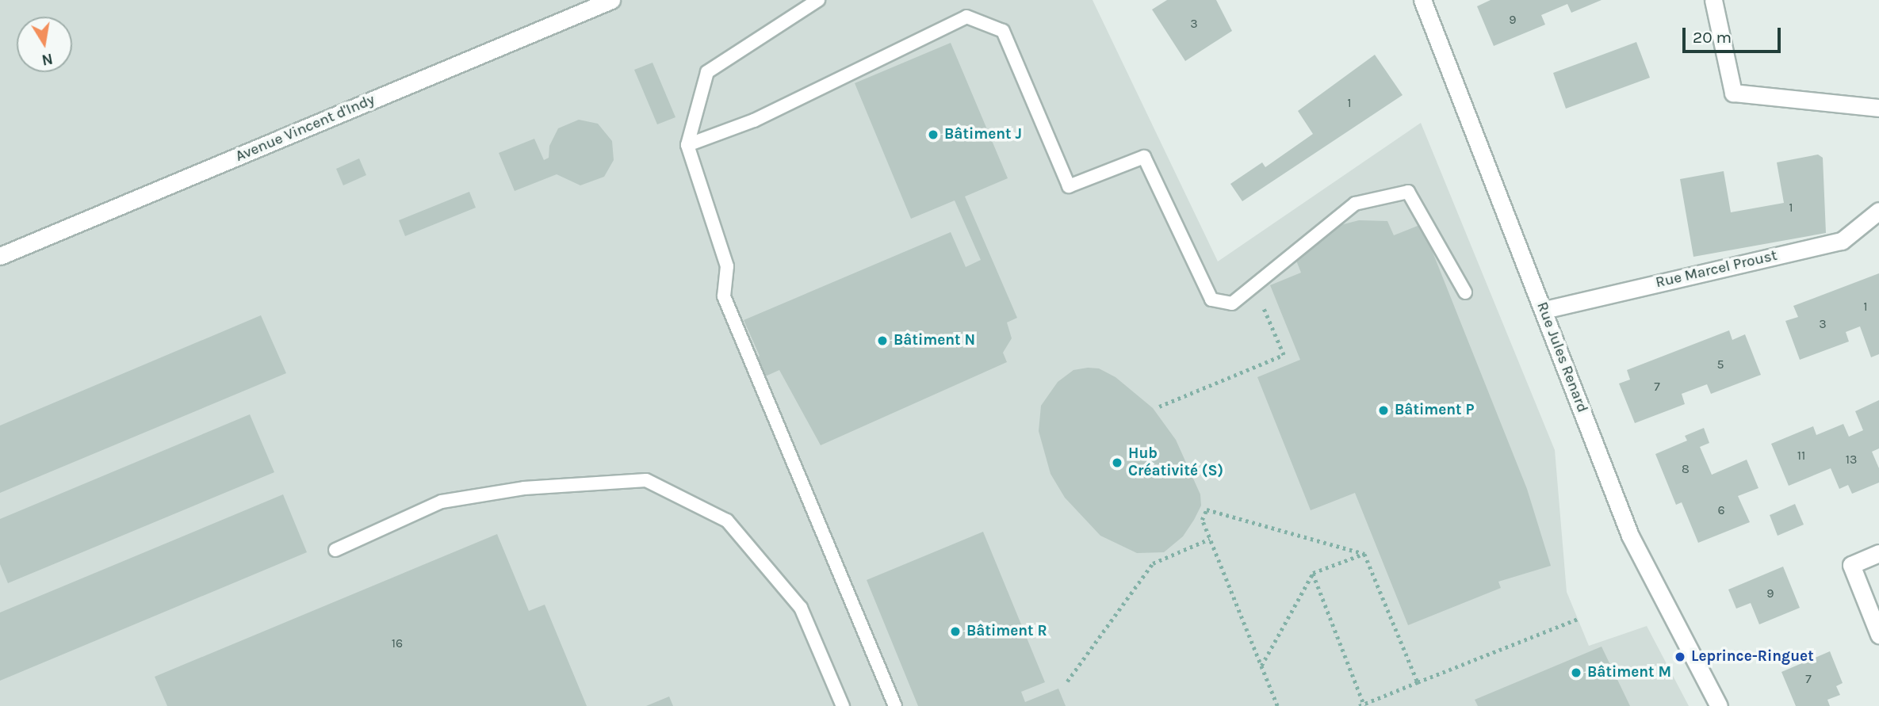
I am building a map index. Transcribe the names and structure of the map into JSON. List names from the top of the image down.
{
  "streets": {
    "street": ["Avenue Vincent d'Indy", "Rue Marcel Proust", "Rue Jules Renard"]
  },
  "crossings": [
    ["Rue Marcel Proust", "Rue Jules Renard"]
  ],
  "places": [
    "Bâtiment J",
    "Bâtiment N",
    "Bâtiment P",
    "Hub Créativité (S)",
    "Bâtiment R",
    "Leprince-Ringuet",
    "Bâtiment M"
  ],
  "house_numbers": [
    "9",
    "3",
    "1",
    "1",
    "1",
    "3",
    "5",
    "7",
    "11",
    "13",
    "8",
    "6",
    "9",
    "16",
    "7"
  ],
  "scale_bar": "20 m",
  "north": "bottom"
}
